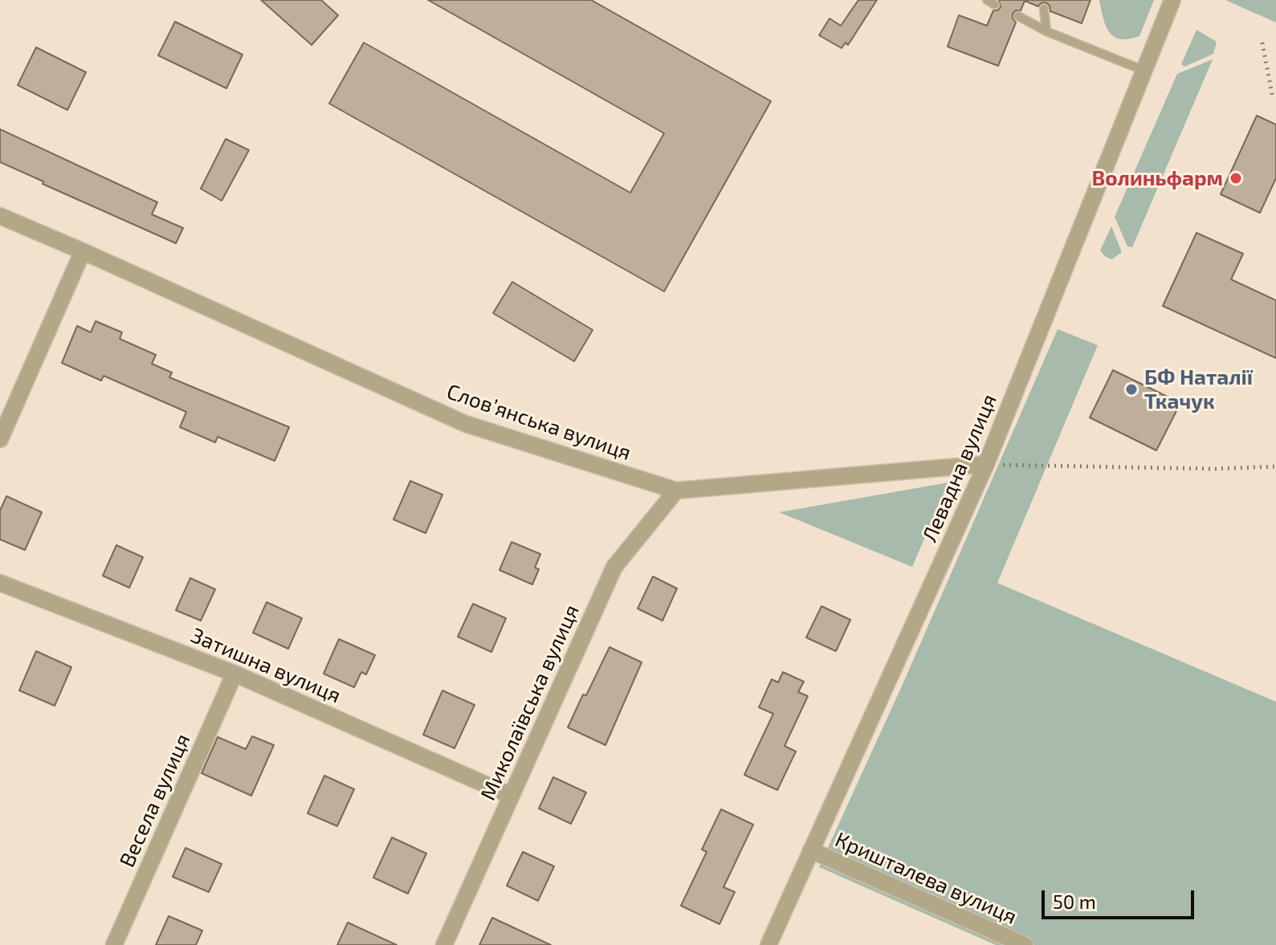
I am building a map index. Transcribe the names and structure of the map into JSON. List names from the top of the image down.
{
  "streets": {
    "street": [
      "Словʼянська вулиця",
      "Левадна вулиця",
      "Затишна вулиця",
      "Миколаївська вулиця",
      "Весела вулиця",
      "Кришталева вулиця"
    ]
  },
  "crossings": [
    ["Словʼянська вулиця", "Левадна вулиця"],
    ["Словʼянська вулиця", "Миколаївська вулиця"],
    ["Левадна вулиця", "Кришталева вулиця"],
    ["Затишна вулиця", "Миколаївська вулиця"],
    ["Затишна вулиця", "Весела вулиця"]
  ],
  "places": ["Волиньфарм", "БФ Наталії Ткачук"],
  "scale_bar": "50 m"
}
